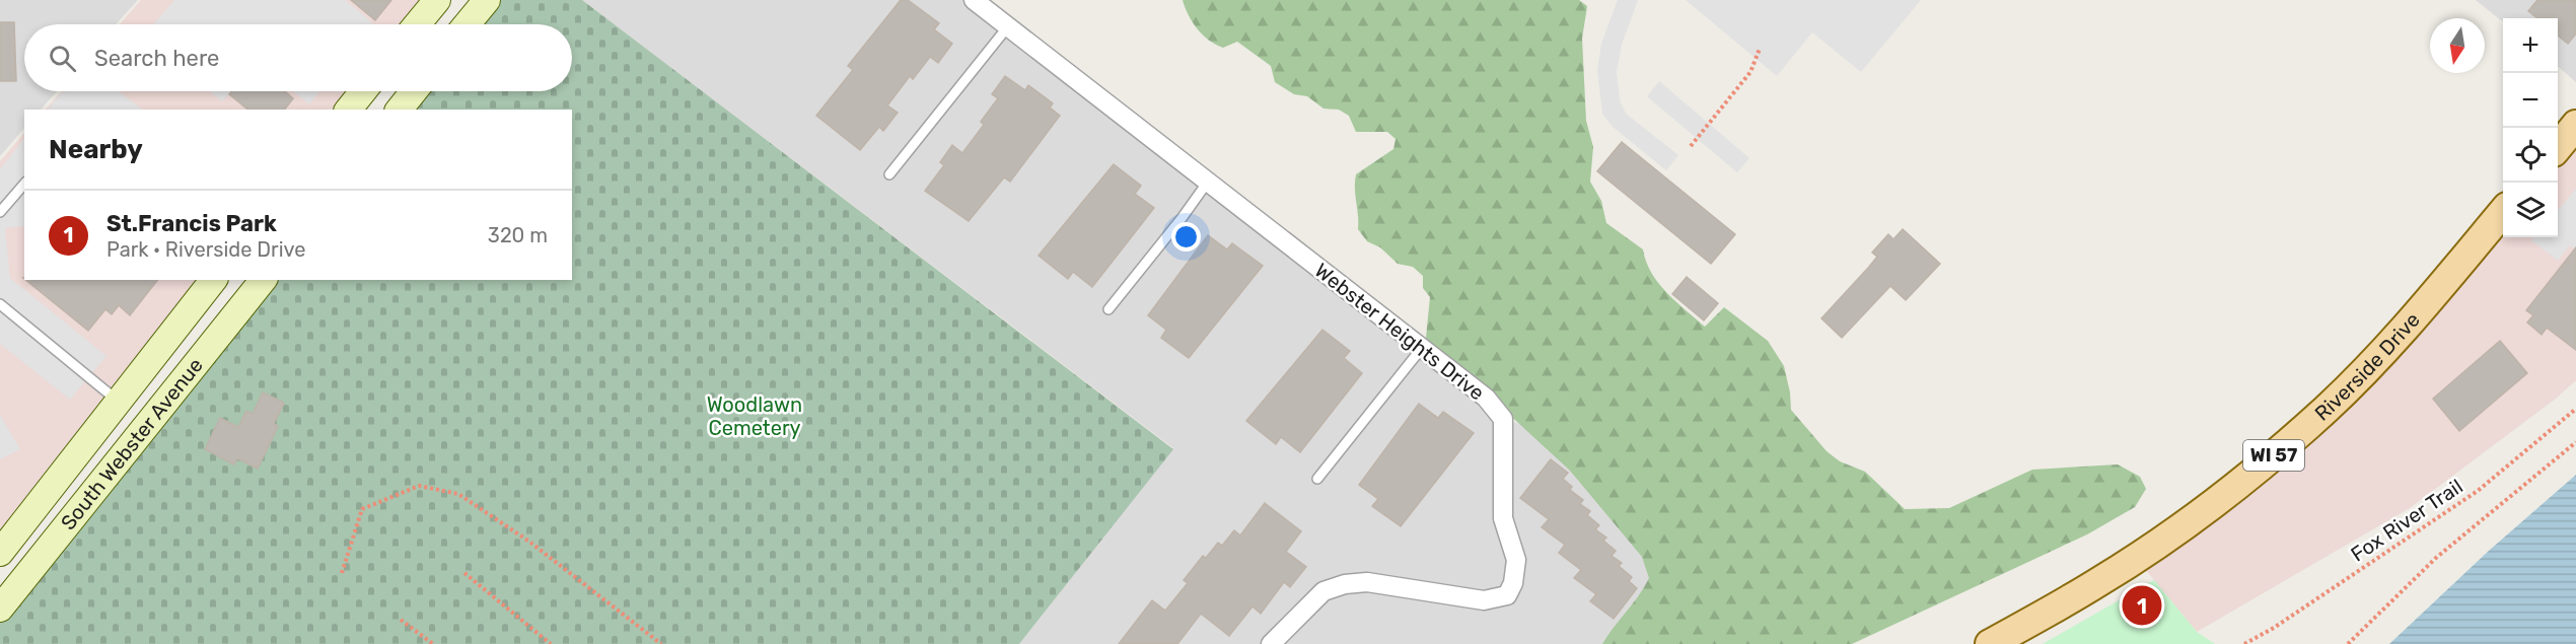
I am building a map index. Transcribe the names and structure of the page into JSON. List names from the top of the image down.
{
  "streets": {
    "main road": ["Riverside Drive", "South Webster Avenue", "WI 57"],
    "street": ["Webster Heights Drive"],
    "path": ["Fox River Trail"]
  },
  "parks": ["Woodlawn Cemetery"],
  "north": "bottom",
  "page": {
    "map_buttons": ["+", "−"],
    "search": "Search here",
    "heading": "Nearby",
    "list": [
      {
        "mark": "1",
        "name": "St.Francis Park",
        "note": "Park · Riverside Drive",
        "value": "320 m"
      }
    ],
    "pins": "1"
  }
}
